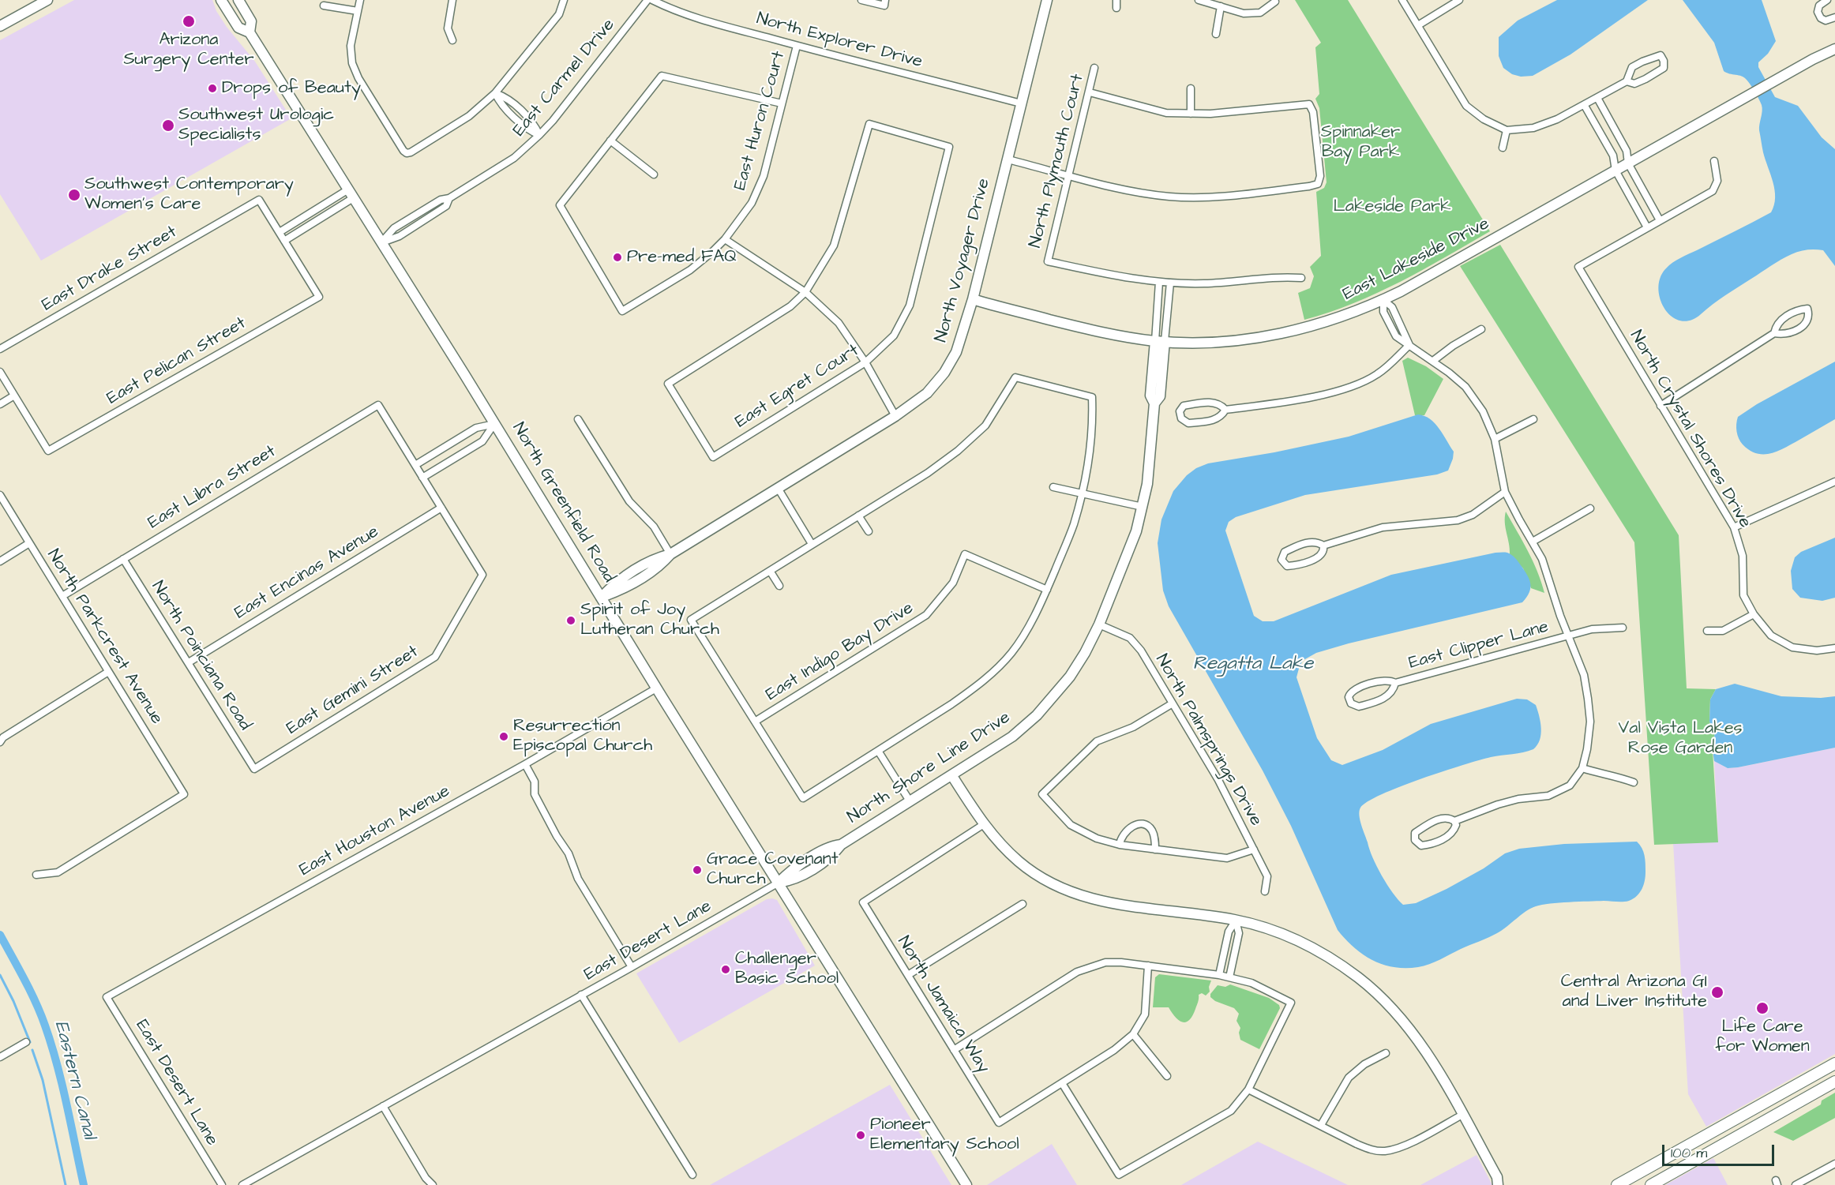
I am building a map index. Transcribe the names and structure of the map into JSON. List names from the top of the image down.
{
  "streets": {
    "street": [
      "North Explorer Drive",
      "East Carmel Drive",
      "East Huron Court",
      "North Plymouth Court",
      "East Lakeside Drive",
      "North Voyager Drive",
      "East Drake Street",
      "East Pelican Street",
      "East Egret Court",
      "North Crystal Shores Drive",
      "East Libra Street",
      "North Greenfield Road",
      "East Encinas Avenue",
      "North Parkcrest Avenue",
      "East Clipper Lane",
      "East Indigo Bay Drive",
      "North Poinciana Road",
      "East Gemini Street",
      "North Palmsprings Drive",
      "North Shore Line Drive",
      "East Houston Avenue",
      "East Desert Lane",
      "North Jamaica Way"
    ]
  },
  "crossings": [
    ["North Explorer Drive", "East Huron Court"],
    ["North Explorer Drive", "North Voyager Drive"],
    ["East Carmel Drive", "North Greenfield Road"],
    ["East Lakeside Drive", "North Voyager Drive"],
    ["East Lakeside Drive", "North Shore Line Drive"],
    ["North Voyager Drive", "North Greenfield Road"],
    ["East Libra Street", "North Parkcrest Avenue"],
    ["East Libra Street", "North Poinciana Road"],
    ["North Greenfield Road", "North Shore Line Drive"],
    ["North Greenfield Road", "East Houston Avenue"],
    ["North Greenfield Road", "East Desert Lane"],
    ["East Encinas Avenue", "North Poinciana Road"],
    ["East Encinas Avenue", "East Gemini Street"],
    ["North Poinciana Road", "East Gemini Street"],
    ["North Palmsprings Drive", "North Shore Line Drive"],
    ["North Shore Line Drive", "East Desert Lane"],
    ["East Houston Avenue", "East Desert Lane"]
  ],
  "water": ["Regatta Lake", "Eastern Canal"],
  "parks": ["Spinnaker Bay Park", "Lakeside Park", "Val Vista Lakes Rose Garden"],
  "places": [
    "Arizona Surgery Center",
    "Drops of Beauty",
    "Southwest Urologic Specialists",
    "Southwest Contemporary Women’s Care",
    "Pre-med FAQ",
    "Spirit of Joy Lutheran Church",
    "Resurrection Episcopal Church",
    "Grace Covenant Church",
    "Challenger Basic School",
    "Central Arizona GI and Liver Institute",
    "Life Care for Women",
    "Pioneer Elementary School"
  ],
  "scale_bar": "100 m"
}
